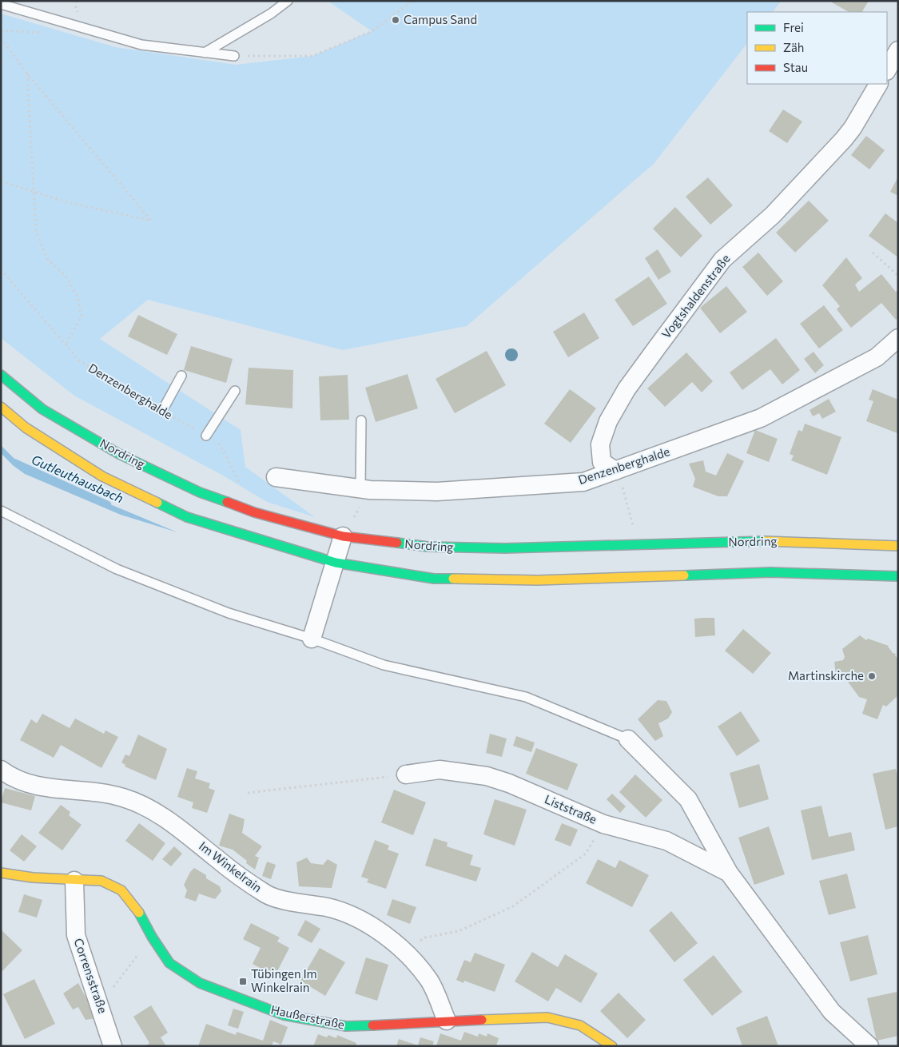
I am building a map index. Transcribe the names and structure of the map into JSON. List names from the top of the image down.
{
  "streets": {
    "street": [
      "Vogtshaldenstraße",
      "Denzenberghalde",
      "Nordring",
      "Liststraße",
      "Im Winkelrain",
      "Corrensstraße",
      "Haußerstraße"
    ]
  },
  "crossings": [
    ["Vogtshaldenstraße", "Denzenberghalde"],
    ["Im Winkelrain", "Haußerstraße"],
    ["Corrensstraße", "Haußerstraße"]
  ],
  "water": ["Gutleuthausbach"],
  "places": {
    "other": ["Campus Sand", "Martinskirche"],
    "transit": ["Tübingen Im Winkelrain"]
  },
  "legend": ["Frei", "Zäh", "Stau"]
}
